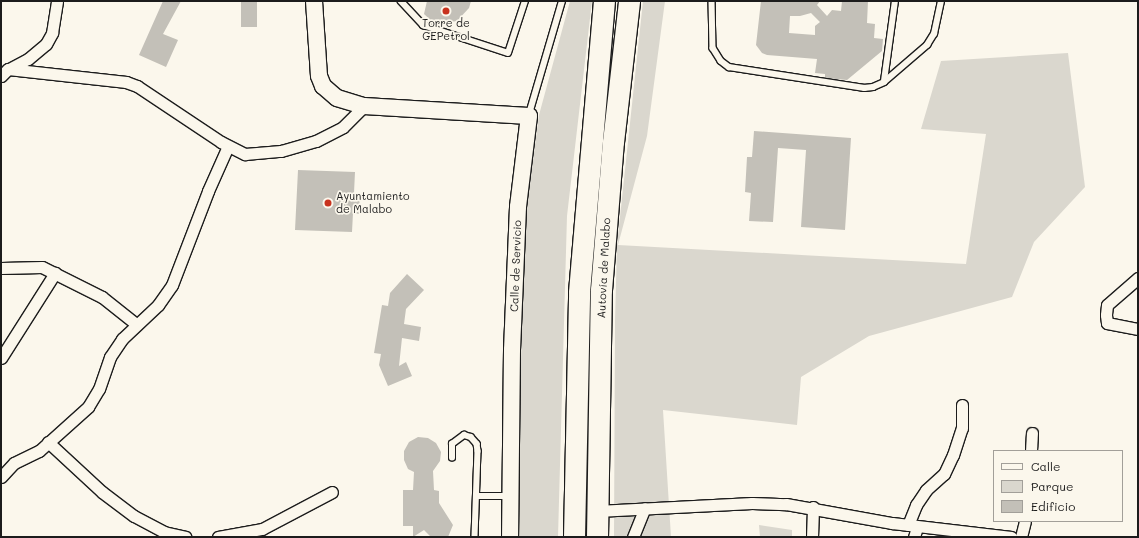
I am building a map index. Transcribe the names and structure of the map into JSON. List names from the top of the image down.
{
  "streets": {
    "highway": ["Autovía de Malabo"],
    "street": ["Calle de Servicio"]
  },
  "places": ["Torre de GEPetrol", "Ayuntamiento de Malabo"],
  "legend": ["Calle", "Parque", "Edificio"]
}
